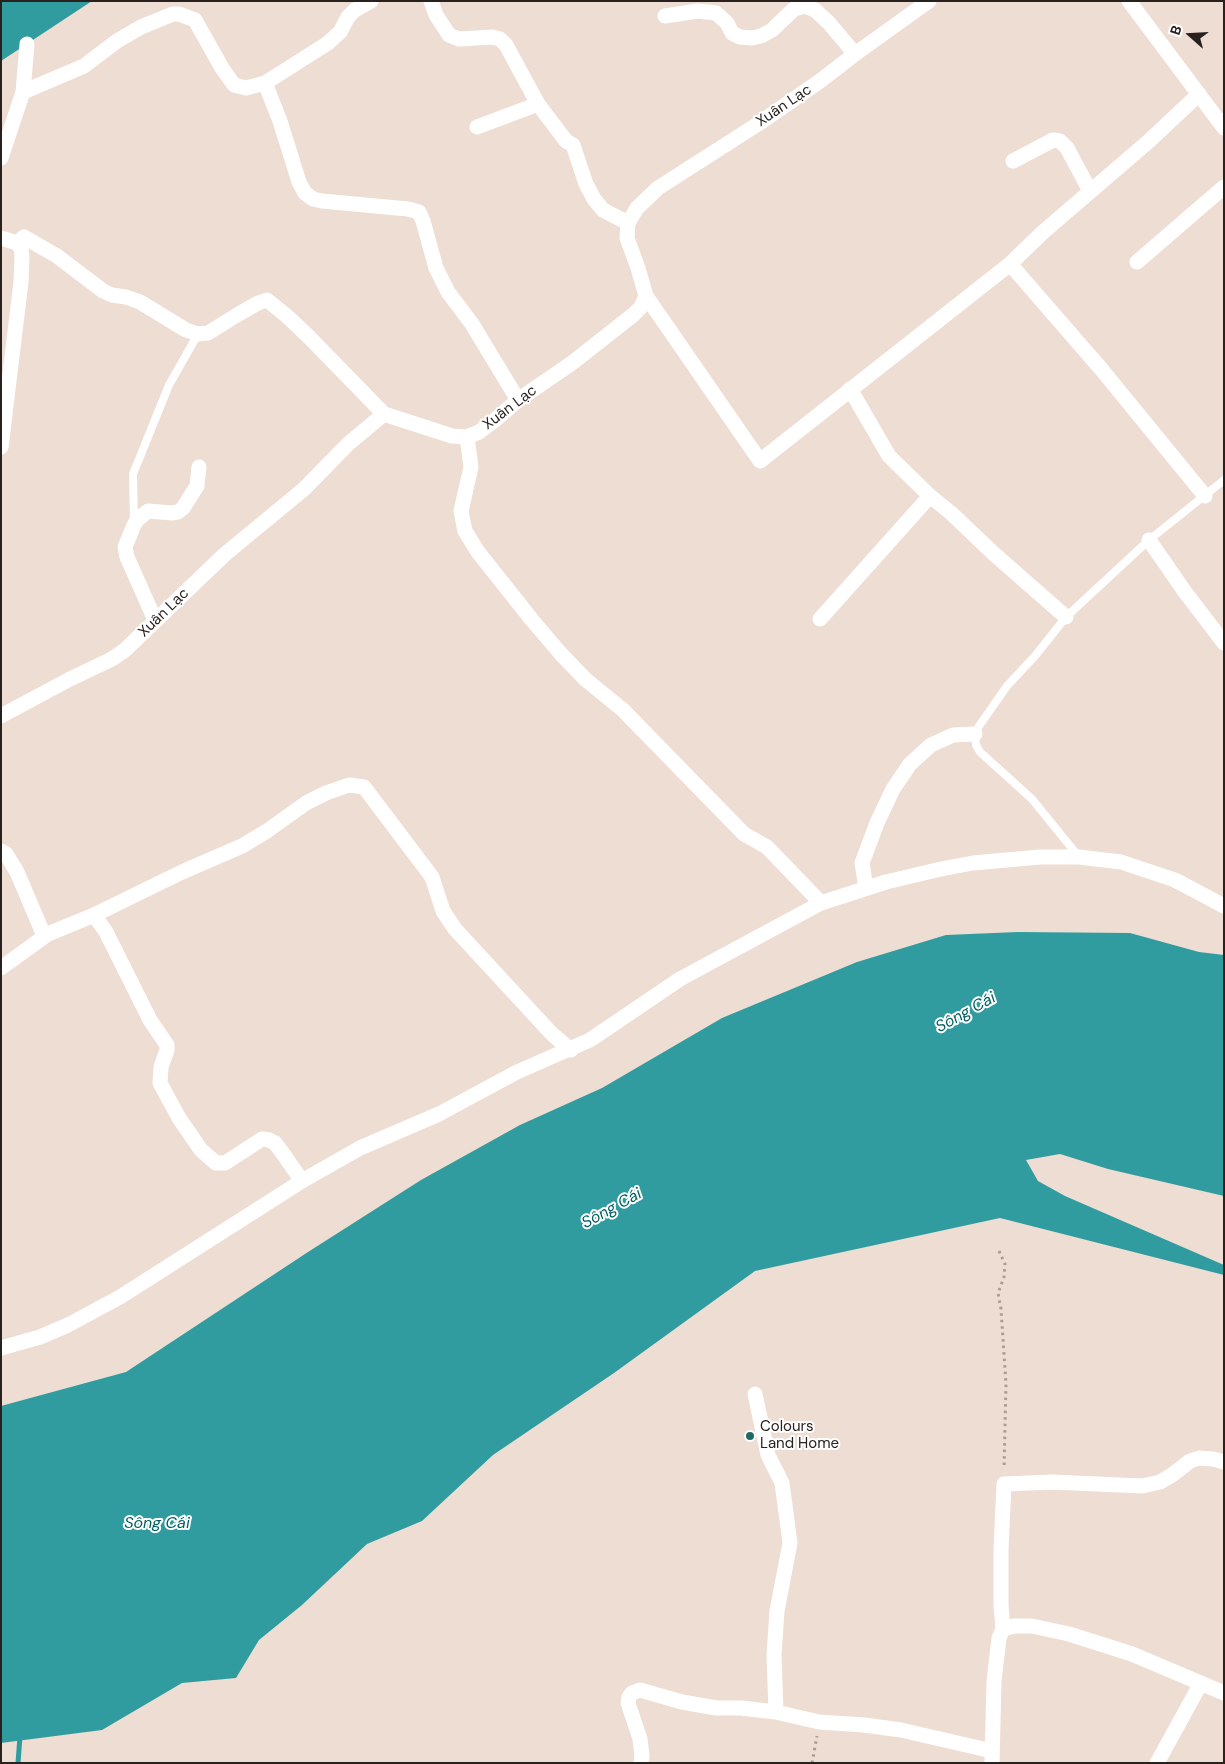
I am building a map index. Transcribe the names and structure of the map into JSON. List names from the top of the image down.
{
  "streets": {
    "street": ["Xuân Lạc"]
  },
  "water": ["Sông Cái"],
  "places": ["Colours Land Home"],
  "north": "left"
}
